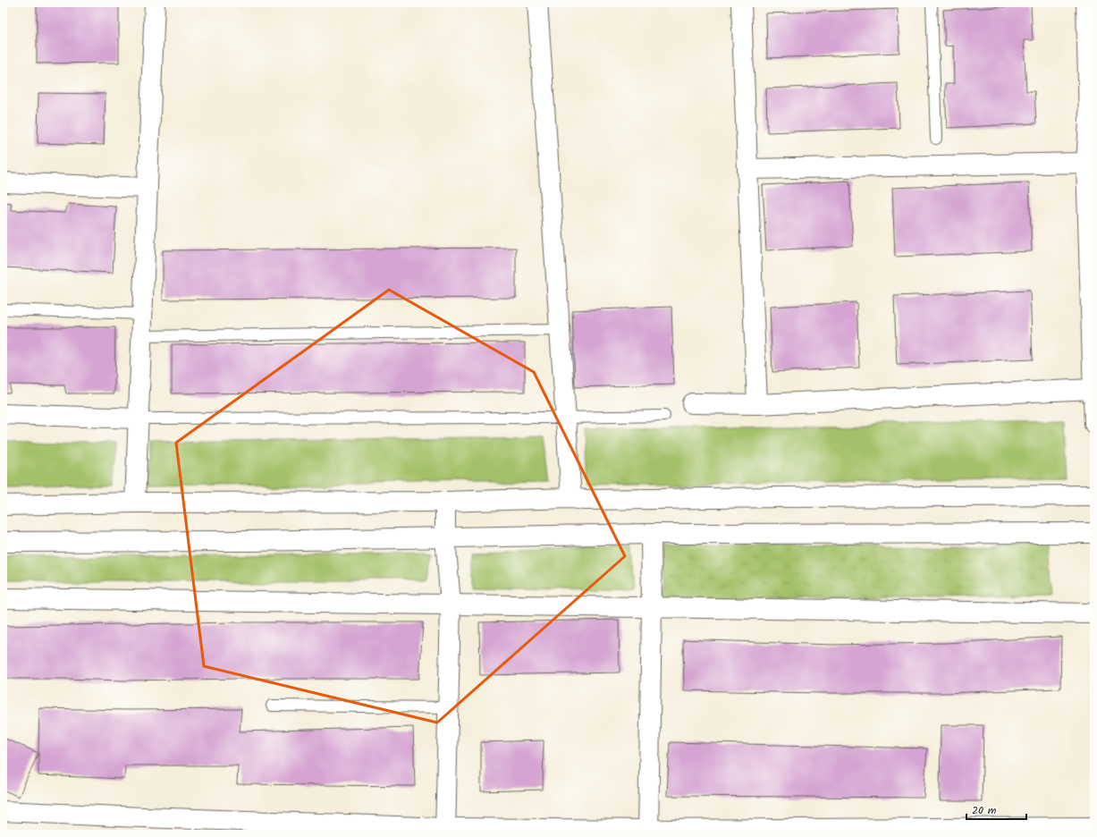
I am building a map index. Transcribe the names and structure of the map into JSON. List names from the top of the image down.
{
  "scale_bar": "20 m"
}
